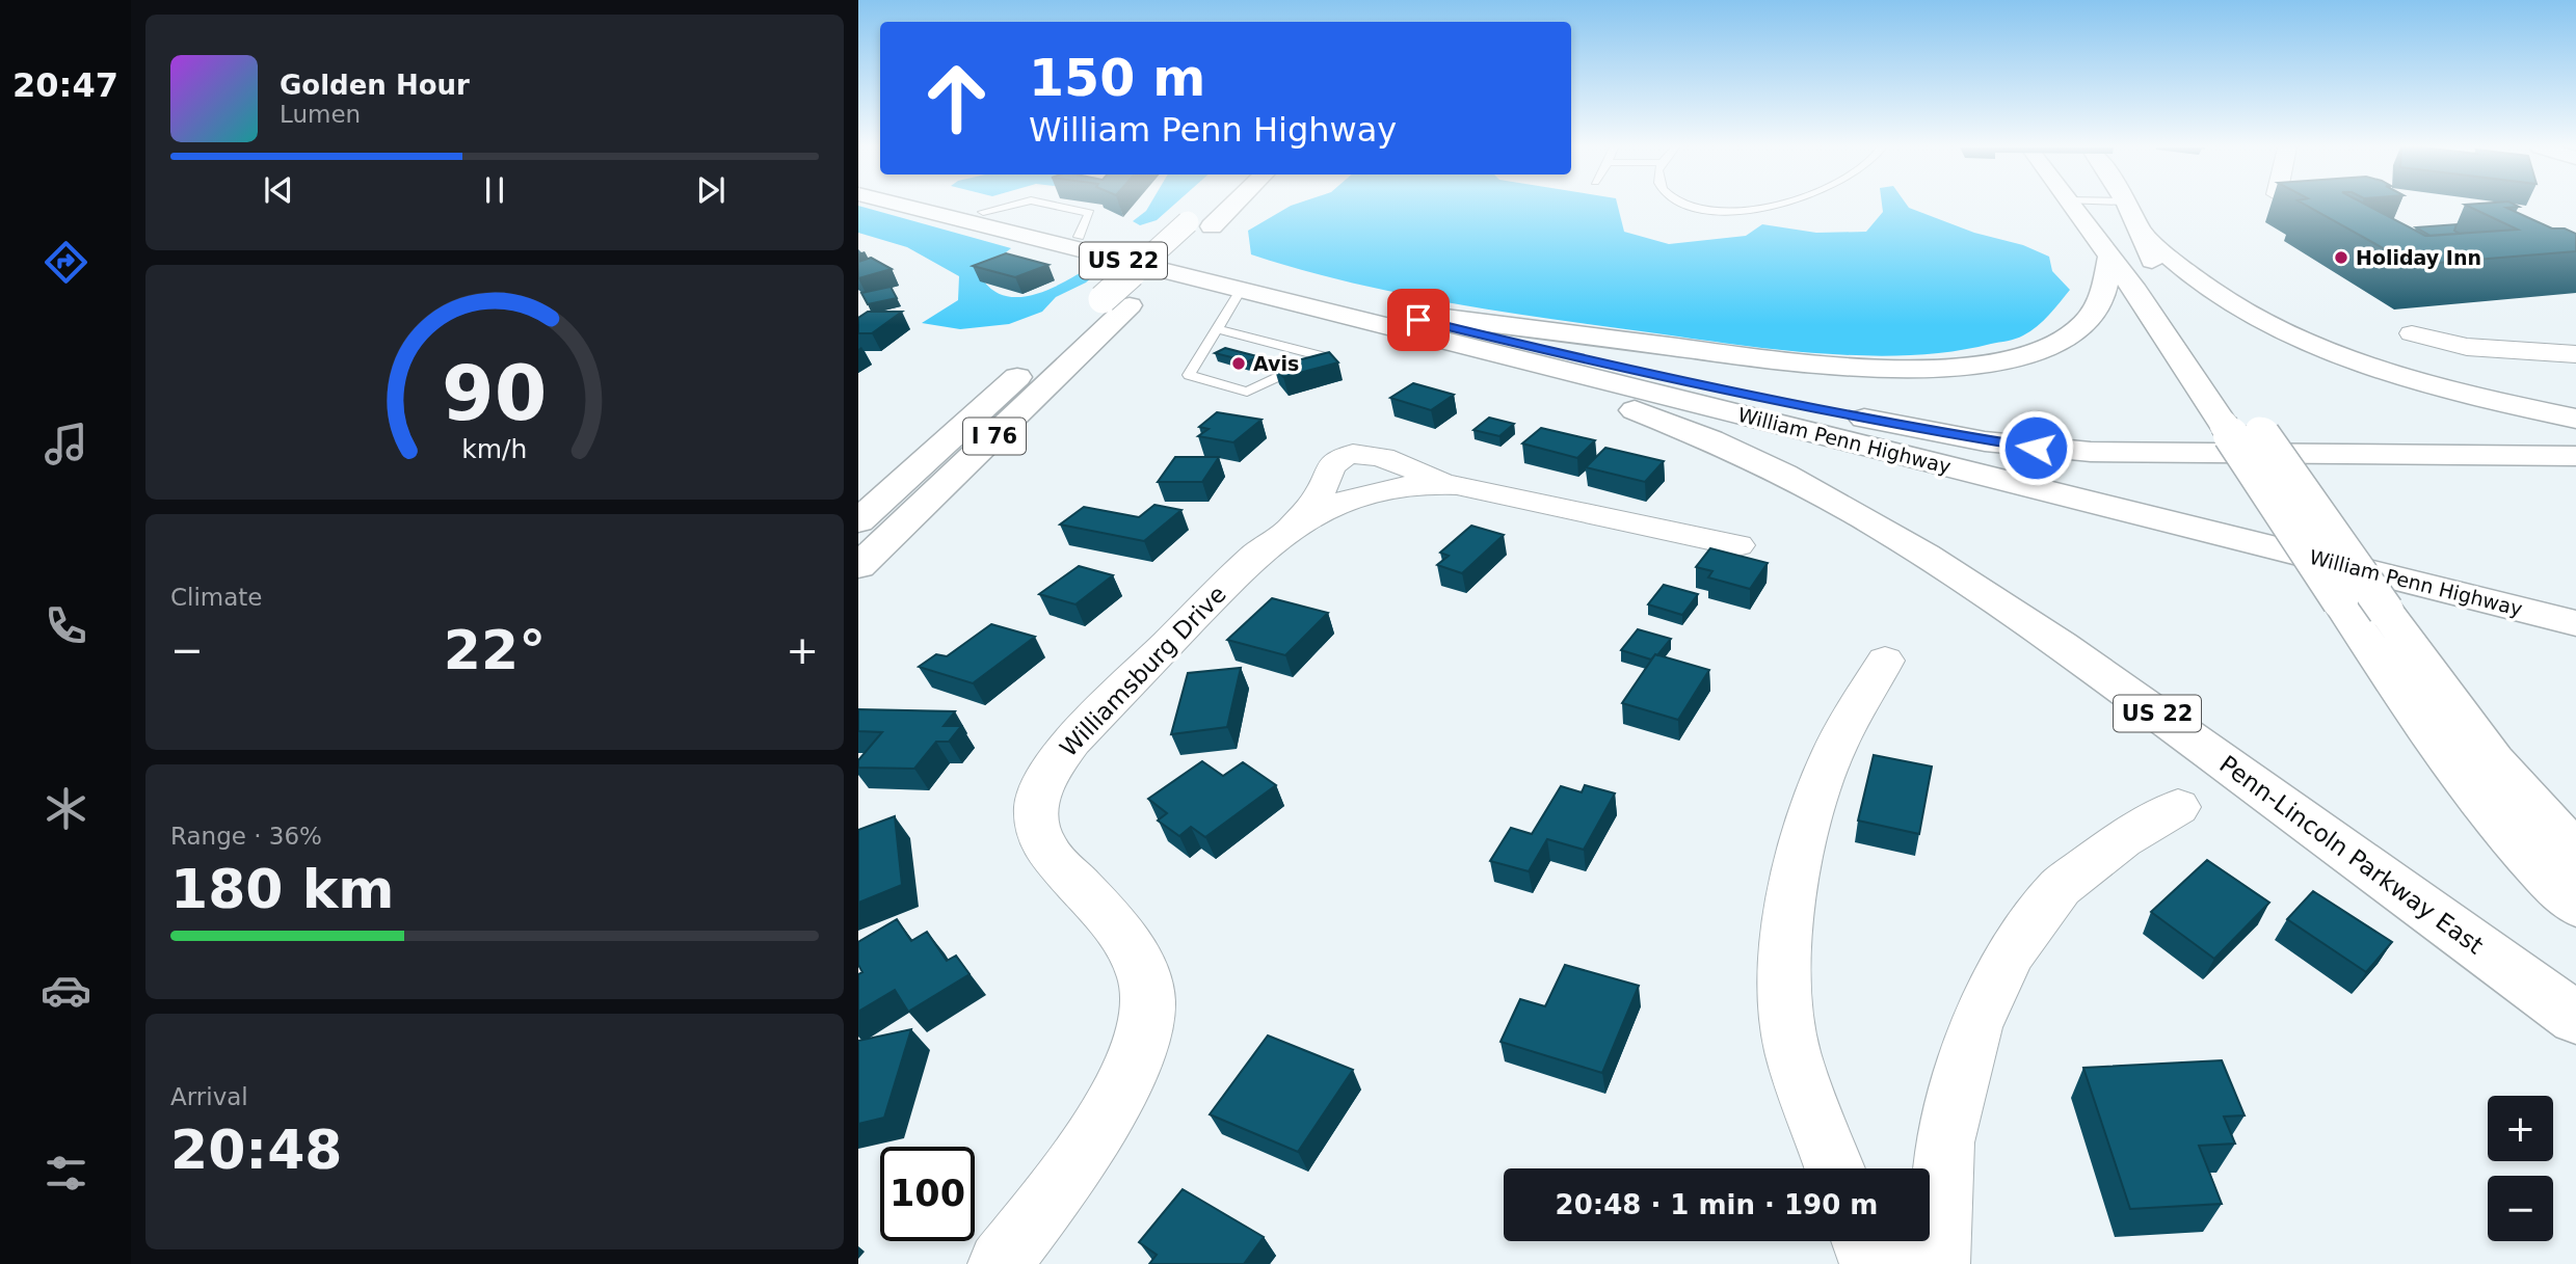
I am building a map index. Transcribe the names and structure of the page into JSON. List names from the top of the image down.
{
  "streets": {
    "main road": [
      "US 22",
      "I 76",
      "William Penn Highway",
      "Penn-Lincoln Parkway East"
    ],
    "street": ["Williamsburg Drive"]
  },
  "crossings": [
    ["US 22", "William Penn Highway"],
    ["William Penn Highway", "Penn-Lincoln Parkway East"]
  ],
  "places": ["Holiday Inn", "Avis"],
  "page": {
    "tabs": "20:47",
    "turn": ["150 m", "William Penn Highway"],
    "song": ["Golden Hour", "Lumen"],
    "tile": [
      "Climate",
      ["Range · 36%", "180 km"],
      ["Arrival", "20:48"]
    ],
    "heat": ["−", "22°", "+"],
    "map_buttons": ["+", "−"],
    "limit": "100",
    "trip": "20:48 · 1 min · 190 m",
    "gauge": ["90", "km/h"]
  }
}
